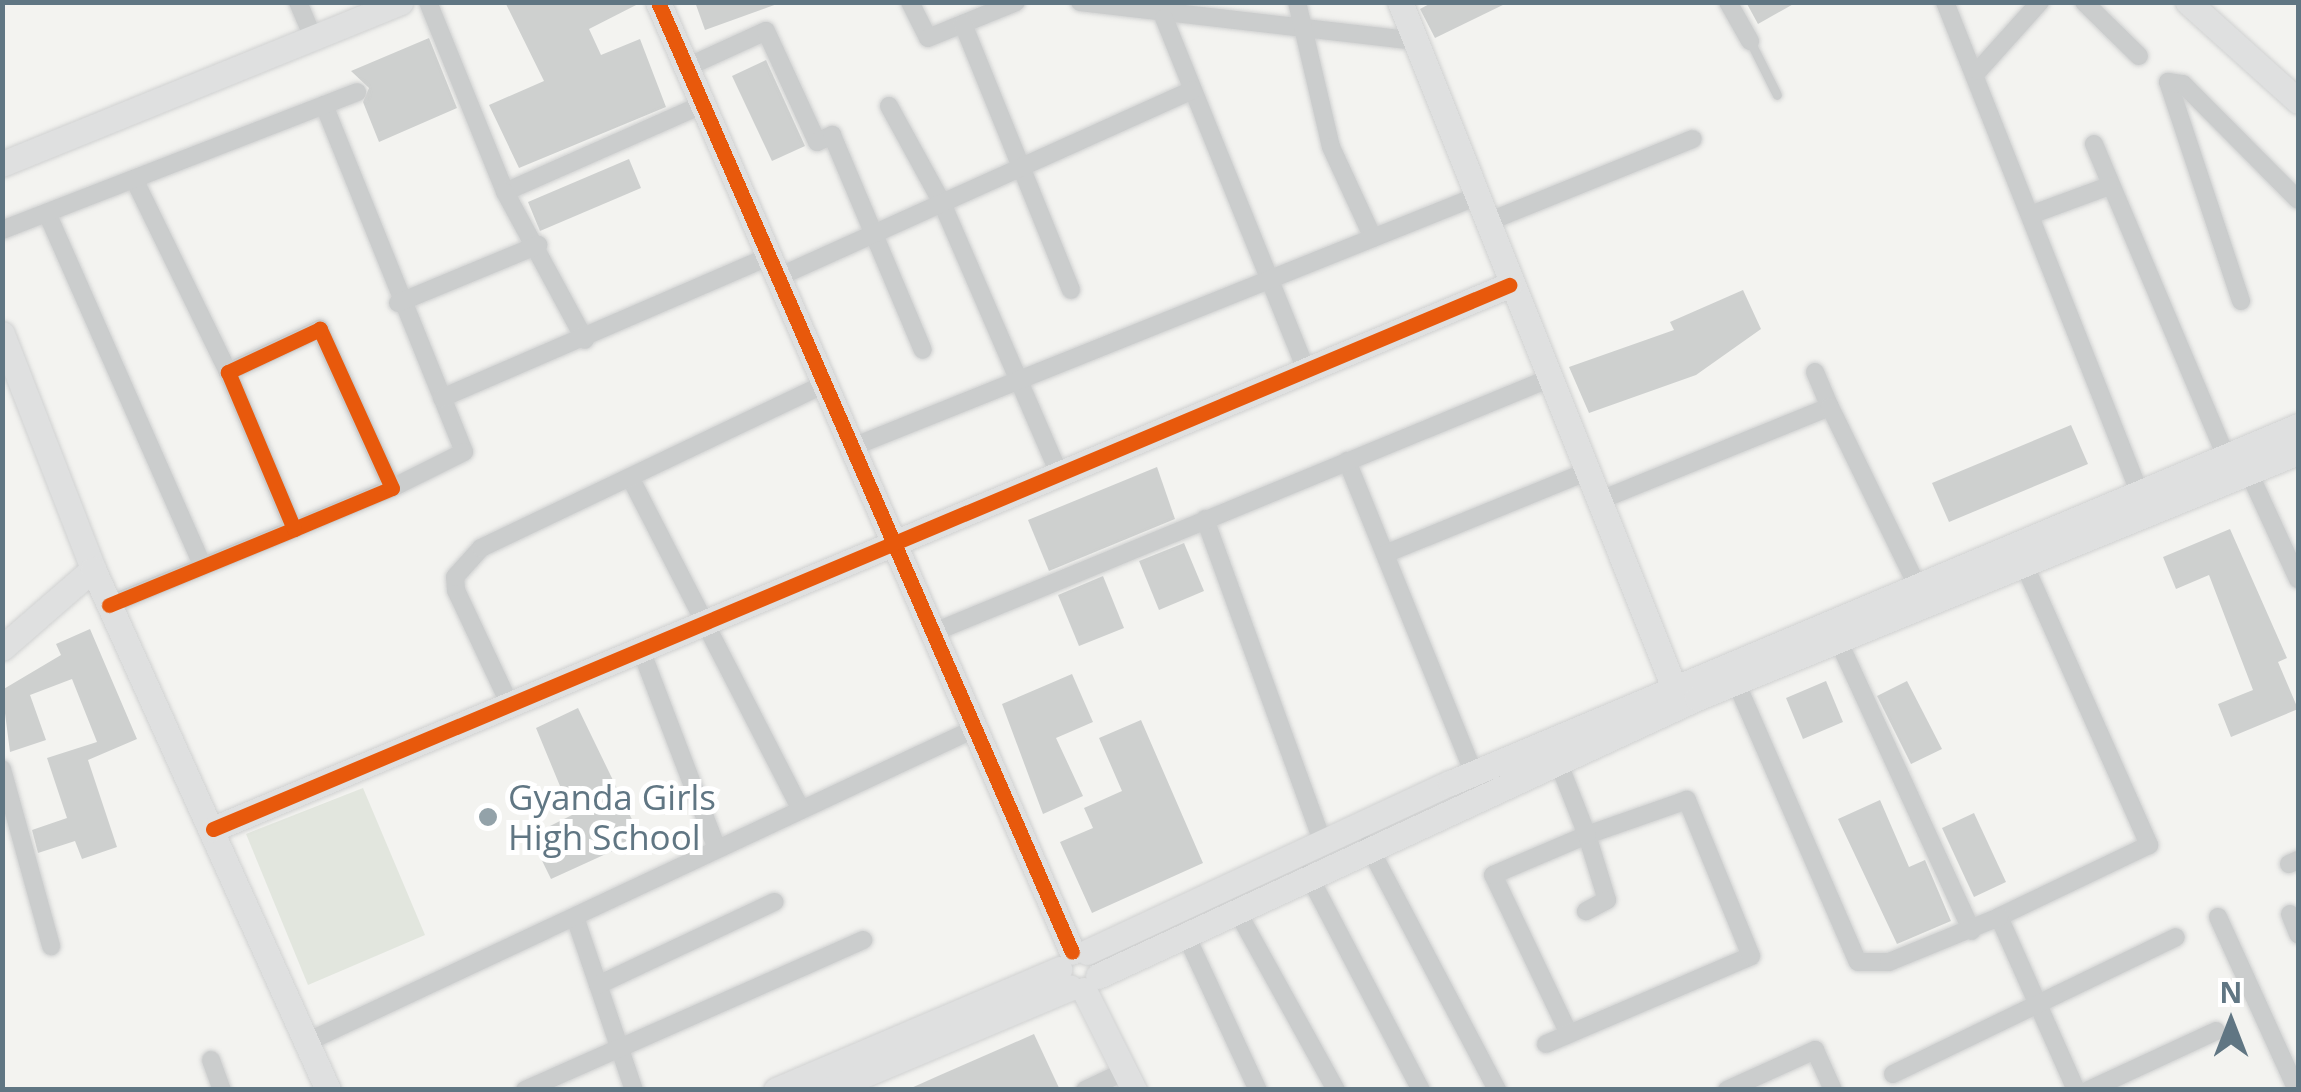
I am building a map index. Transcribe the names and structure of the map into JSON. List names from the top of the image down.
{
  "places": ["Gyanda Girls High School"],
  "north": "top"
}
